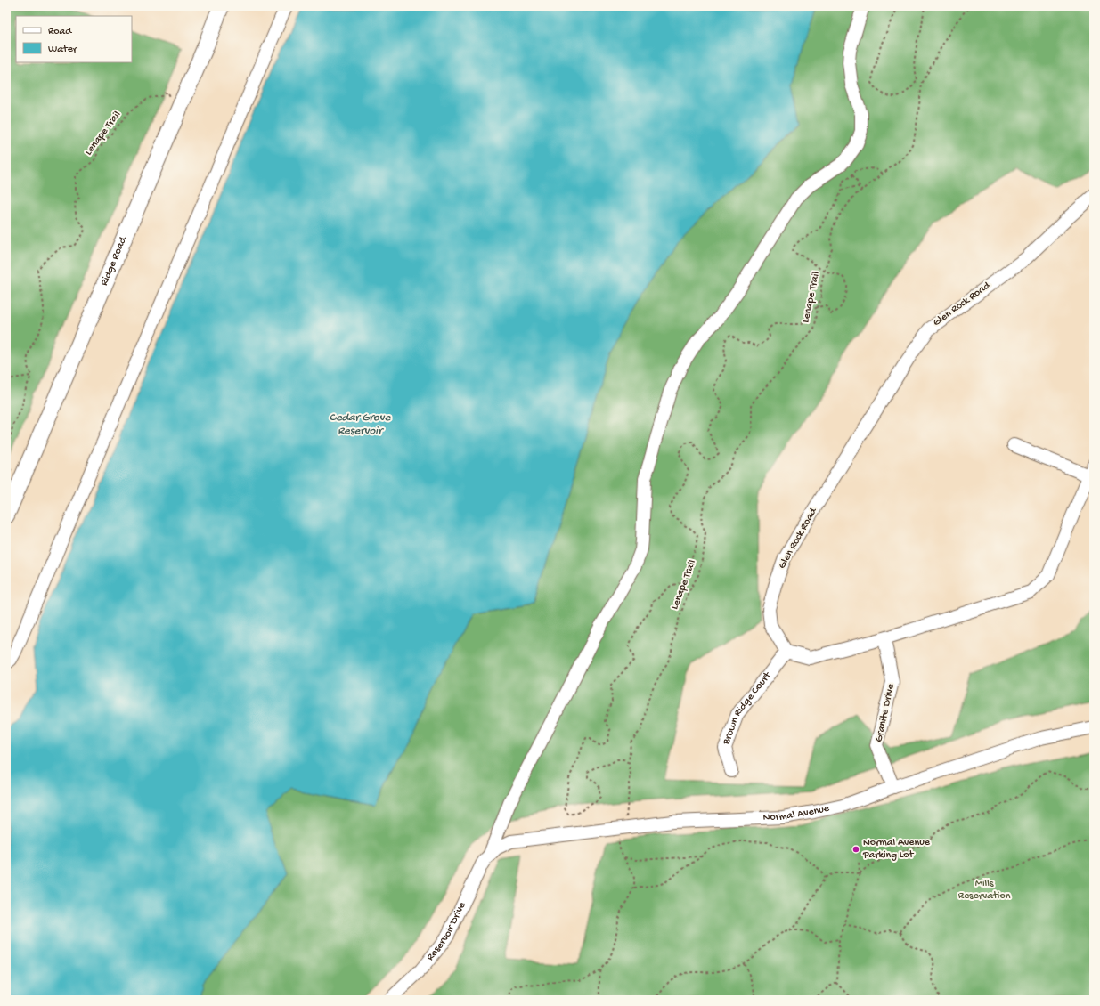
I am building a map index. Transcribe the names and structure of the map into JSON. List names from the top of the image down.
{
  "streets": {
    "main road": ["Ridge Road"],
    "street": [
      "Glen Rock Road",
      "Brown Ridge Court",
      "Granite Drive",
      "Normal Avenue",
      "Reservoir Drive"
    ],
    "path": ["Lenape Trail"]
  },
  "crossings": [
    ["Lenape Trail", "Ridge Road"],
    ["Lenape Trail", "Normal Avenue"],
    ["Glen Rock Road", "Brown Ridge Court"],
    ["Granite Drive", "Normal Avenue"],
    ["Normal Avenue", "Reservoir Drive"]
  ],
  "water": ["Cedar Grove Reservoir"],
  "parks": ["Mills Reservation"],
  "places": ["Normal Avenue Parking Lot"],
  "legend": ["Road", "Water"]
}
